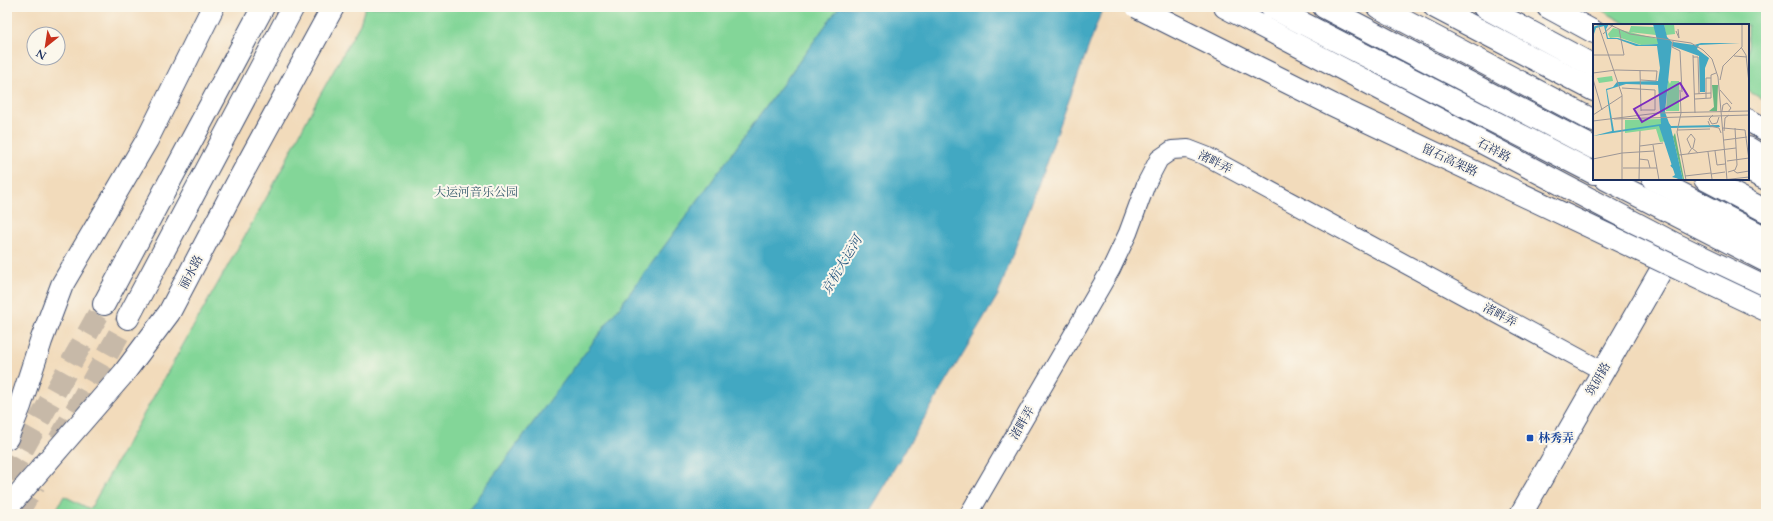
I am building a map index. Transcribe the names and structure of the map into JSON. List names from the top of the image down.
{
  "streets": {
    "main road": [
      "石祥路",
      "留石高架路",
      "丽水路",
      "筑研路"
    ],
    "street": ["渚畔弄"]
  },
  "crossings": [
    ["石祥路", "筑研路"],
    ["渚畔弄", "筑研路"]
  ],
  "water": ["京杭大运河"],
  "parks": ["大运河音乐公园"],
  "places": {
    "transit": ["林秀弄"]
  },
  "north": "bottom left"
}
